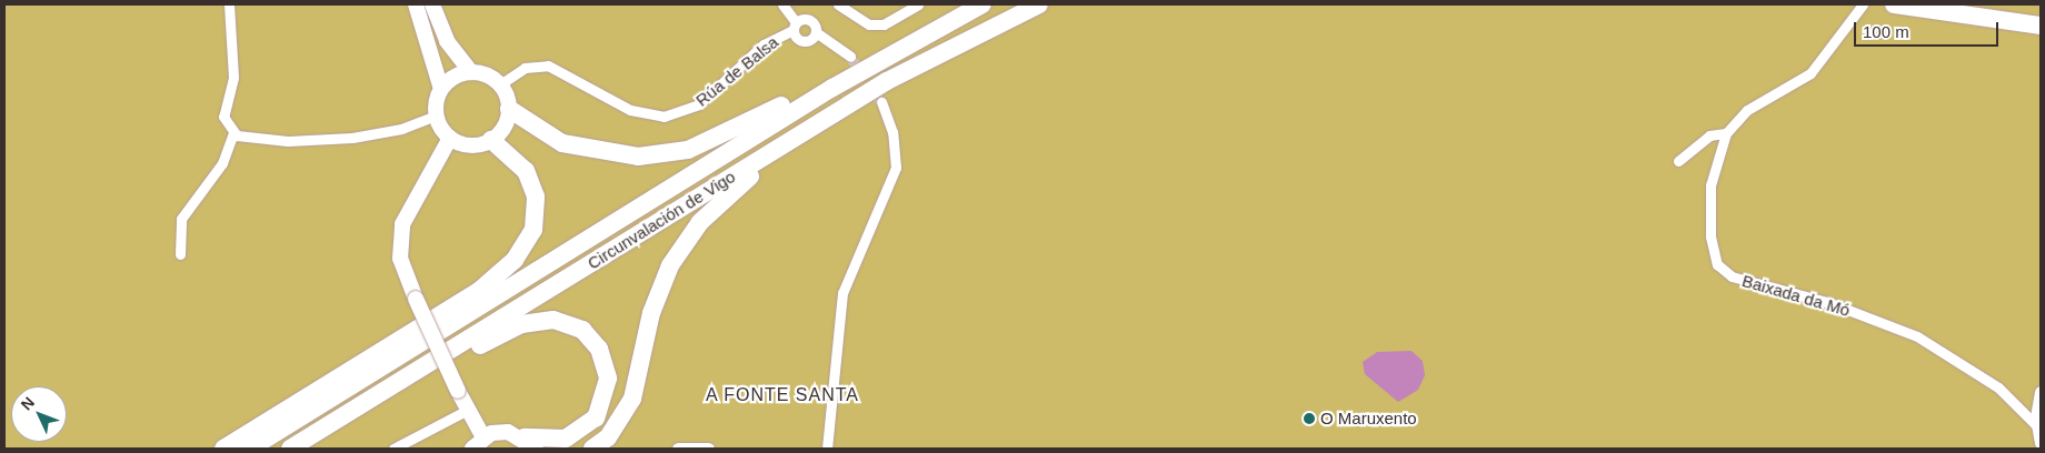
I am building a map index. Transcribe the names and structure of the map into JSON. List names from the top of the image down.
{
  "streets": {
    "highway": ["Circunvalación de Vigo"],
    "street": ["Rúa de Balsa", "Baixada da Mó"]
  },
  "districts": ["A FONTE SANTA"],
  "places": ["O Maruxento"],
  "scale_bar": "100 m",
  "north": "top left"
}
